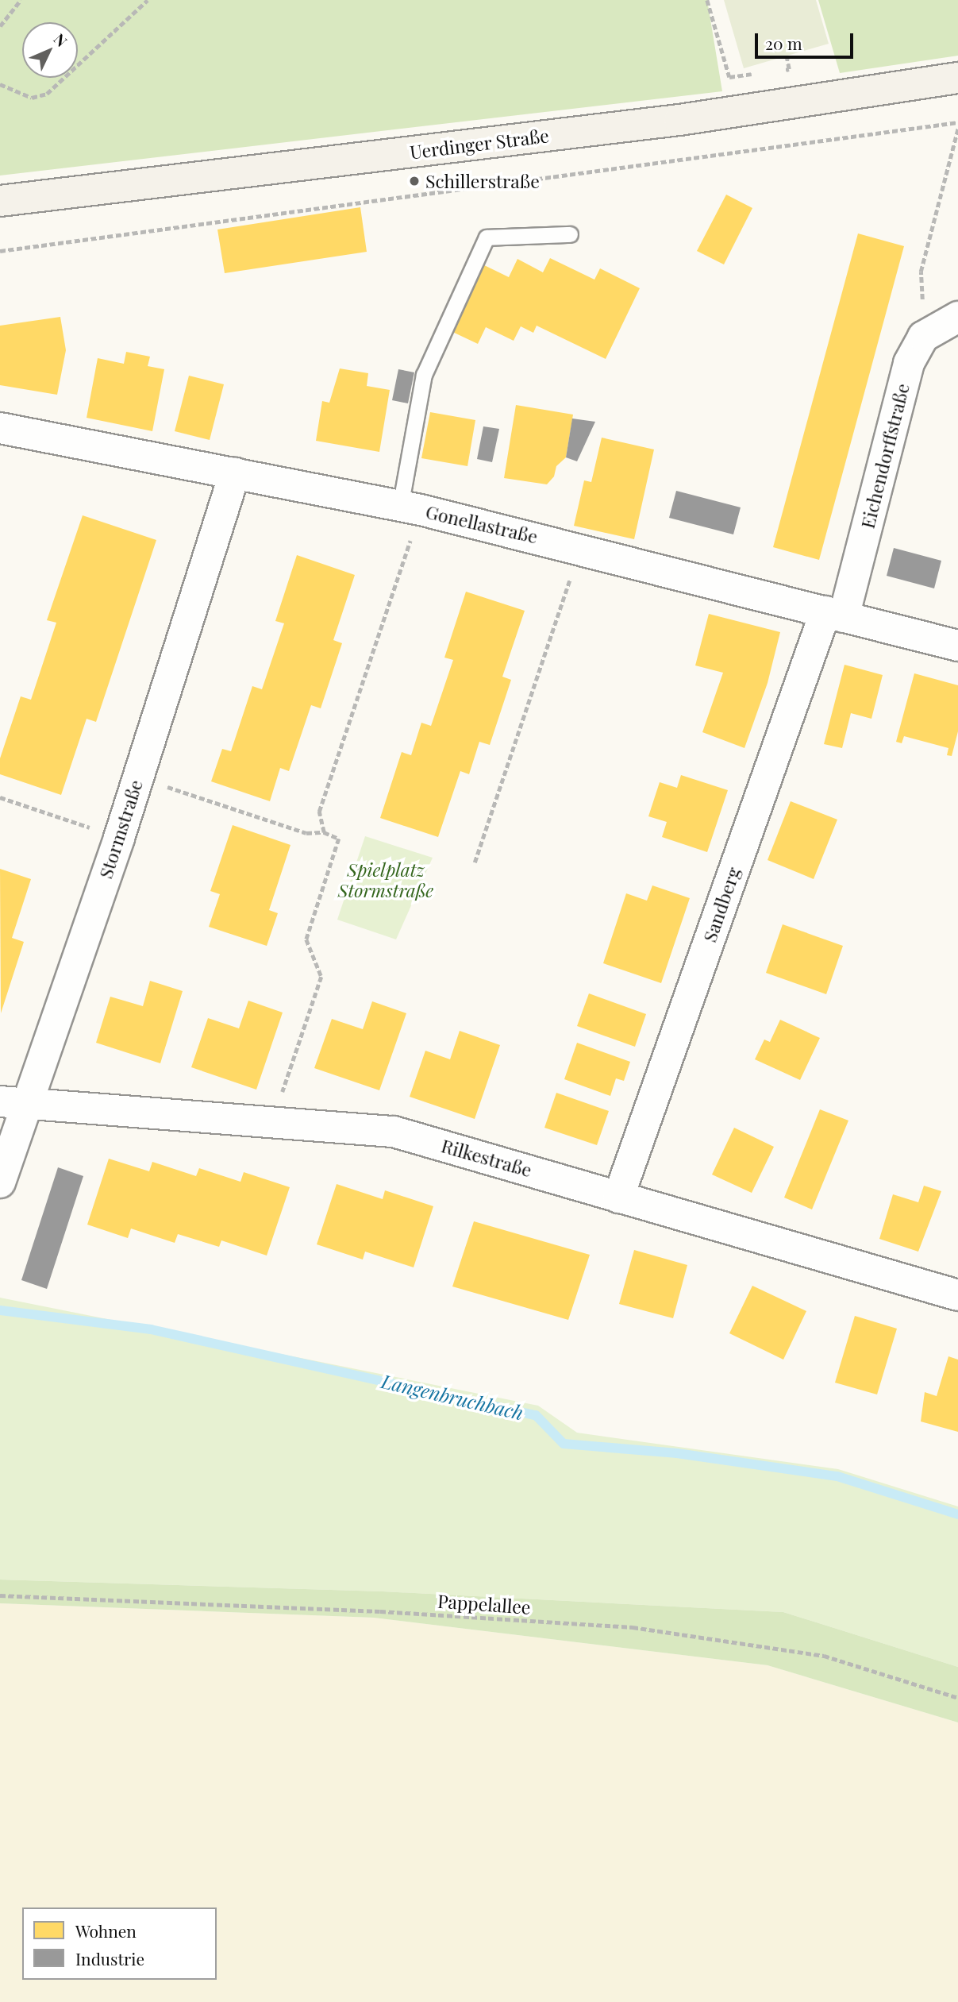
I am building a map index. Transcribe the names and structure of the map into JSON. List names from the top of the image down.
{
  "streets": {
    "street": [
      "Uerdinger Straße",
      "Eichendorffstraße",
      "Gonellastraße",
      "Stormstraße",
      "Sandberg",
      "Rilkestraße"
    ],
    "path": ["Pappelallee"]
  },
  "crossings": [
    ["Eichendorffstraße", "Gonellastraße"],
    ["Eichendorffstraße", "Sandberg"],
    ["Gonellastraße", "Stormstraße"],
    ["Gonellastraße", "Sandberg"],
    ["Stormstraße", "Rilkestraße"],
    ["Sandberg", "Rilkestraße"]
  ],
  "water": ["Langenbruchbach"],
  "parks": ["Spielplatz Stormstraße"],
  "places": ["Schillerstraße"],
  "legend": ["Wohnen", "Industrie"],
  "scale_bar": "20 m",
  "north": "top right"
}
